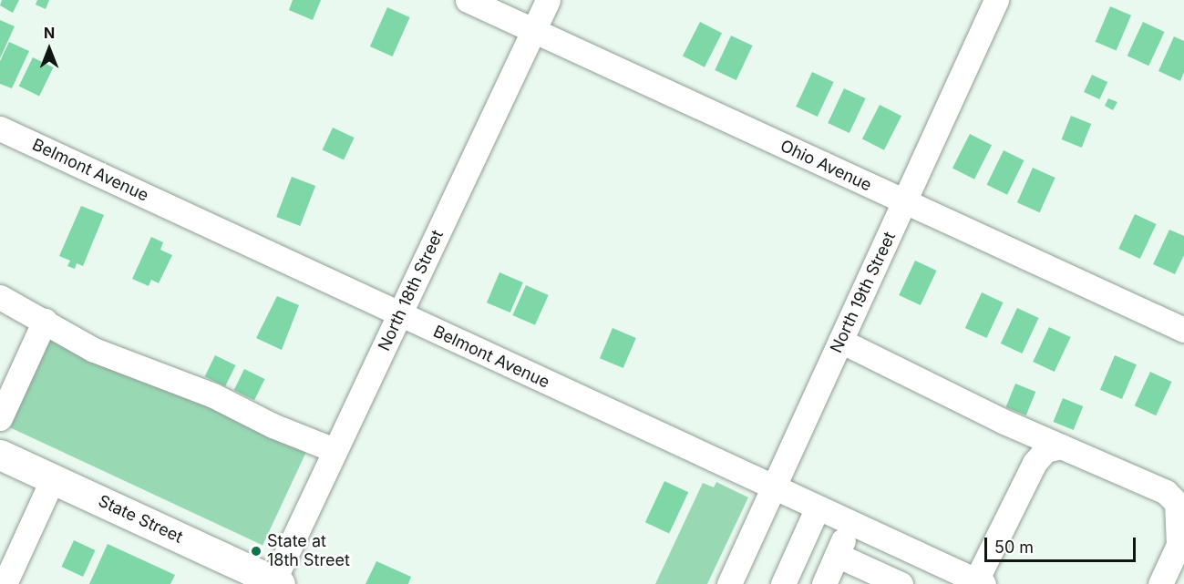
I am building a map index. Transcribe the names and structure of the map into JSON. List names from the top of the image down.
{
  "streets": {
    "main road": ["State Street"],
    "street": [
      "Ohio Avenue",
      "Belmont Avenue",
      "North 18th Street",
      "North 19th Street"
    ]
  },
  "crossings": [
    ["Ohio Avenue", "North 18th Street"],
    ["Ohio Avenue", "North 19th Street"],
    ["Belmont Avenue", "North 18th Street"],
    ["Belmont Avenue", "North 19th Street"],
    ["North 18th Street", "State Street"]
  ],
  "places": ["State at 18th Street"],
  "scale_bar": "50 m",
  "north": "top"
}
